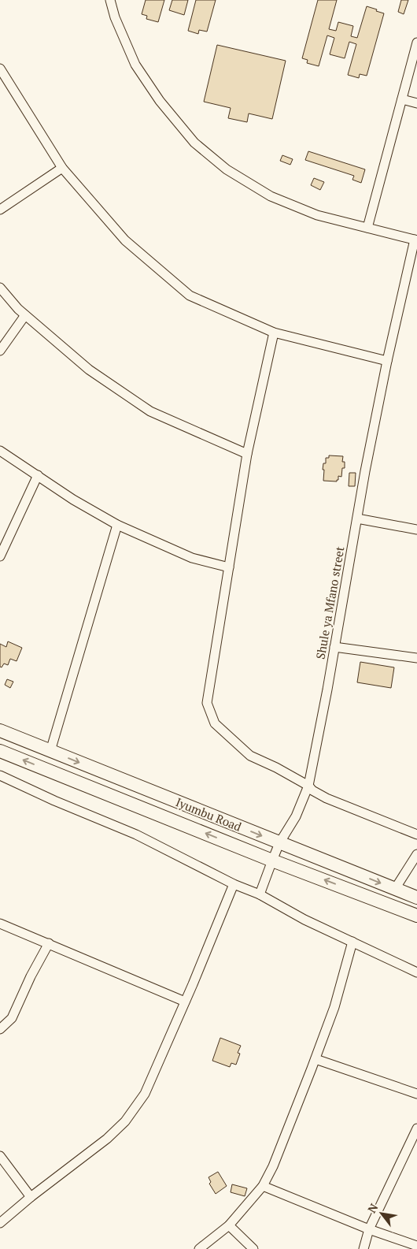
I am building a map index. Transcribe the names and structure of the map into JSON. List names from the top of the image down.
{
  "streets": {
    "main road": ["Iyumbu Road"],
    "street": ["Shule ya Mfano street"]
  },
  "crossings": [
    ["Shule ya Mfano street", "Iyumbu Road"]
  ],
  "north": "top left"
}
